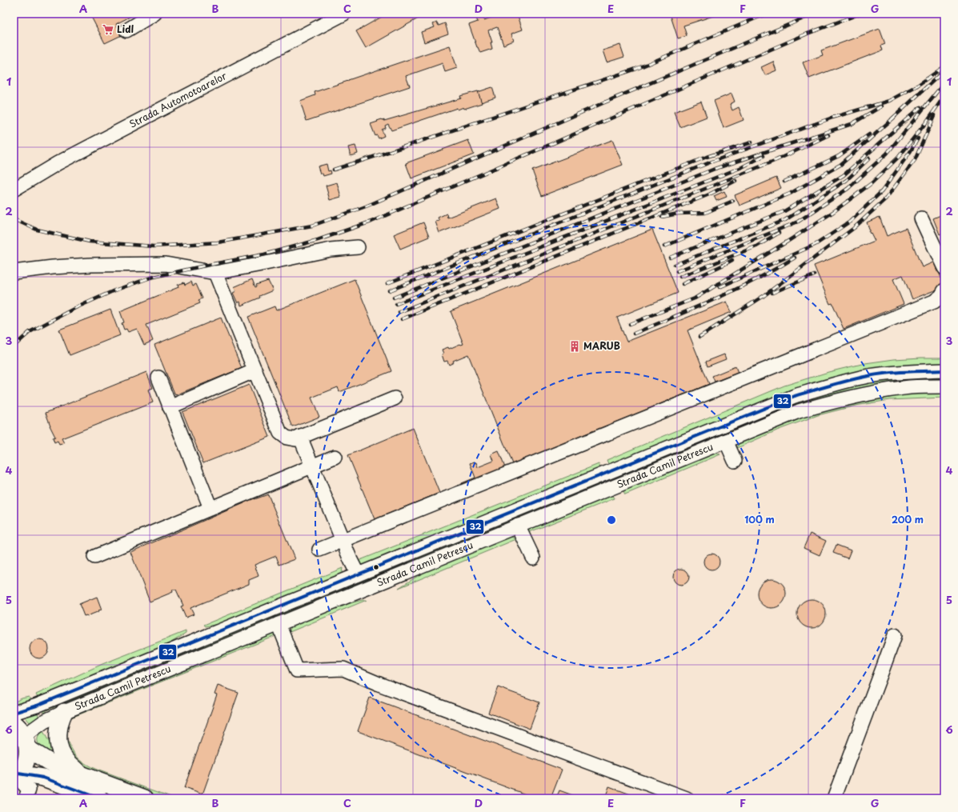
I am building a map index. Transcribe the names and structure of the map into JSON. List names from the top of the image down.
{
  "streets": {
    "street": ["Strada Automotoarelor", "Strada Camil Petrescu"]
  },
  "places": {
    "supermarket": ["Lidl"],
    "building": ["MARUB"]
  },
  "lines": ["transit line 32"],
  "grid": {
    "columns": [
      "A",
      "B",
      "C",
      "D",
      "E",
      "F",
      "G"
    ],
    "rows": [
      "1",
      "2",
      "3",
      "4",
      "5",
      "6"
    ]
  },
  "rings": ["100 m", "200 m"]
}
